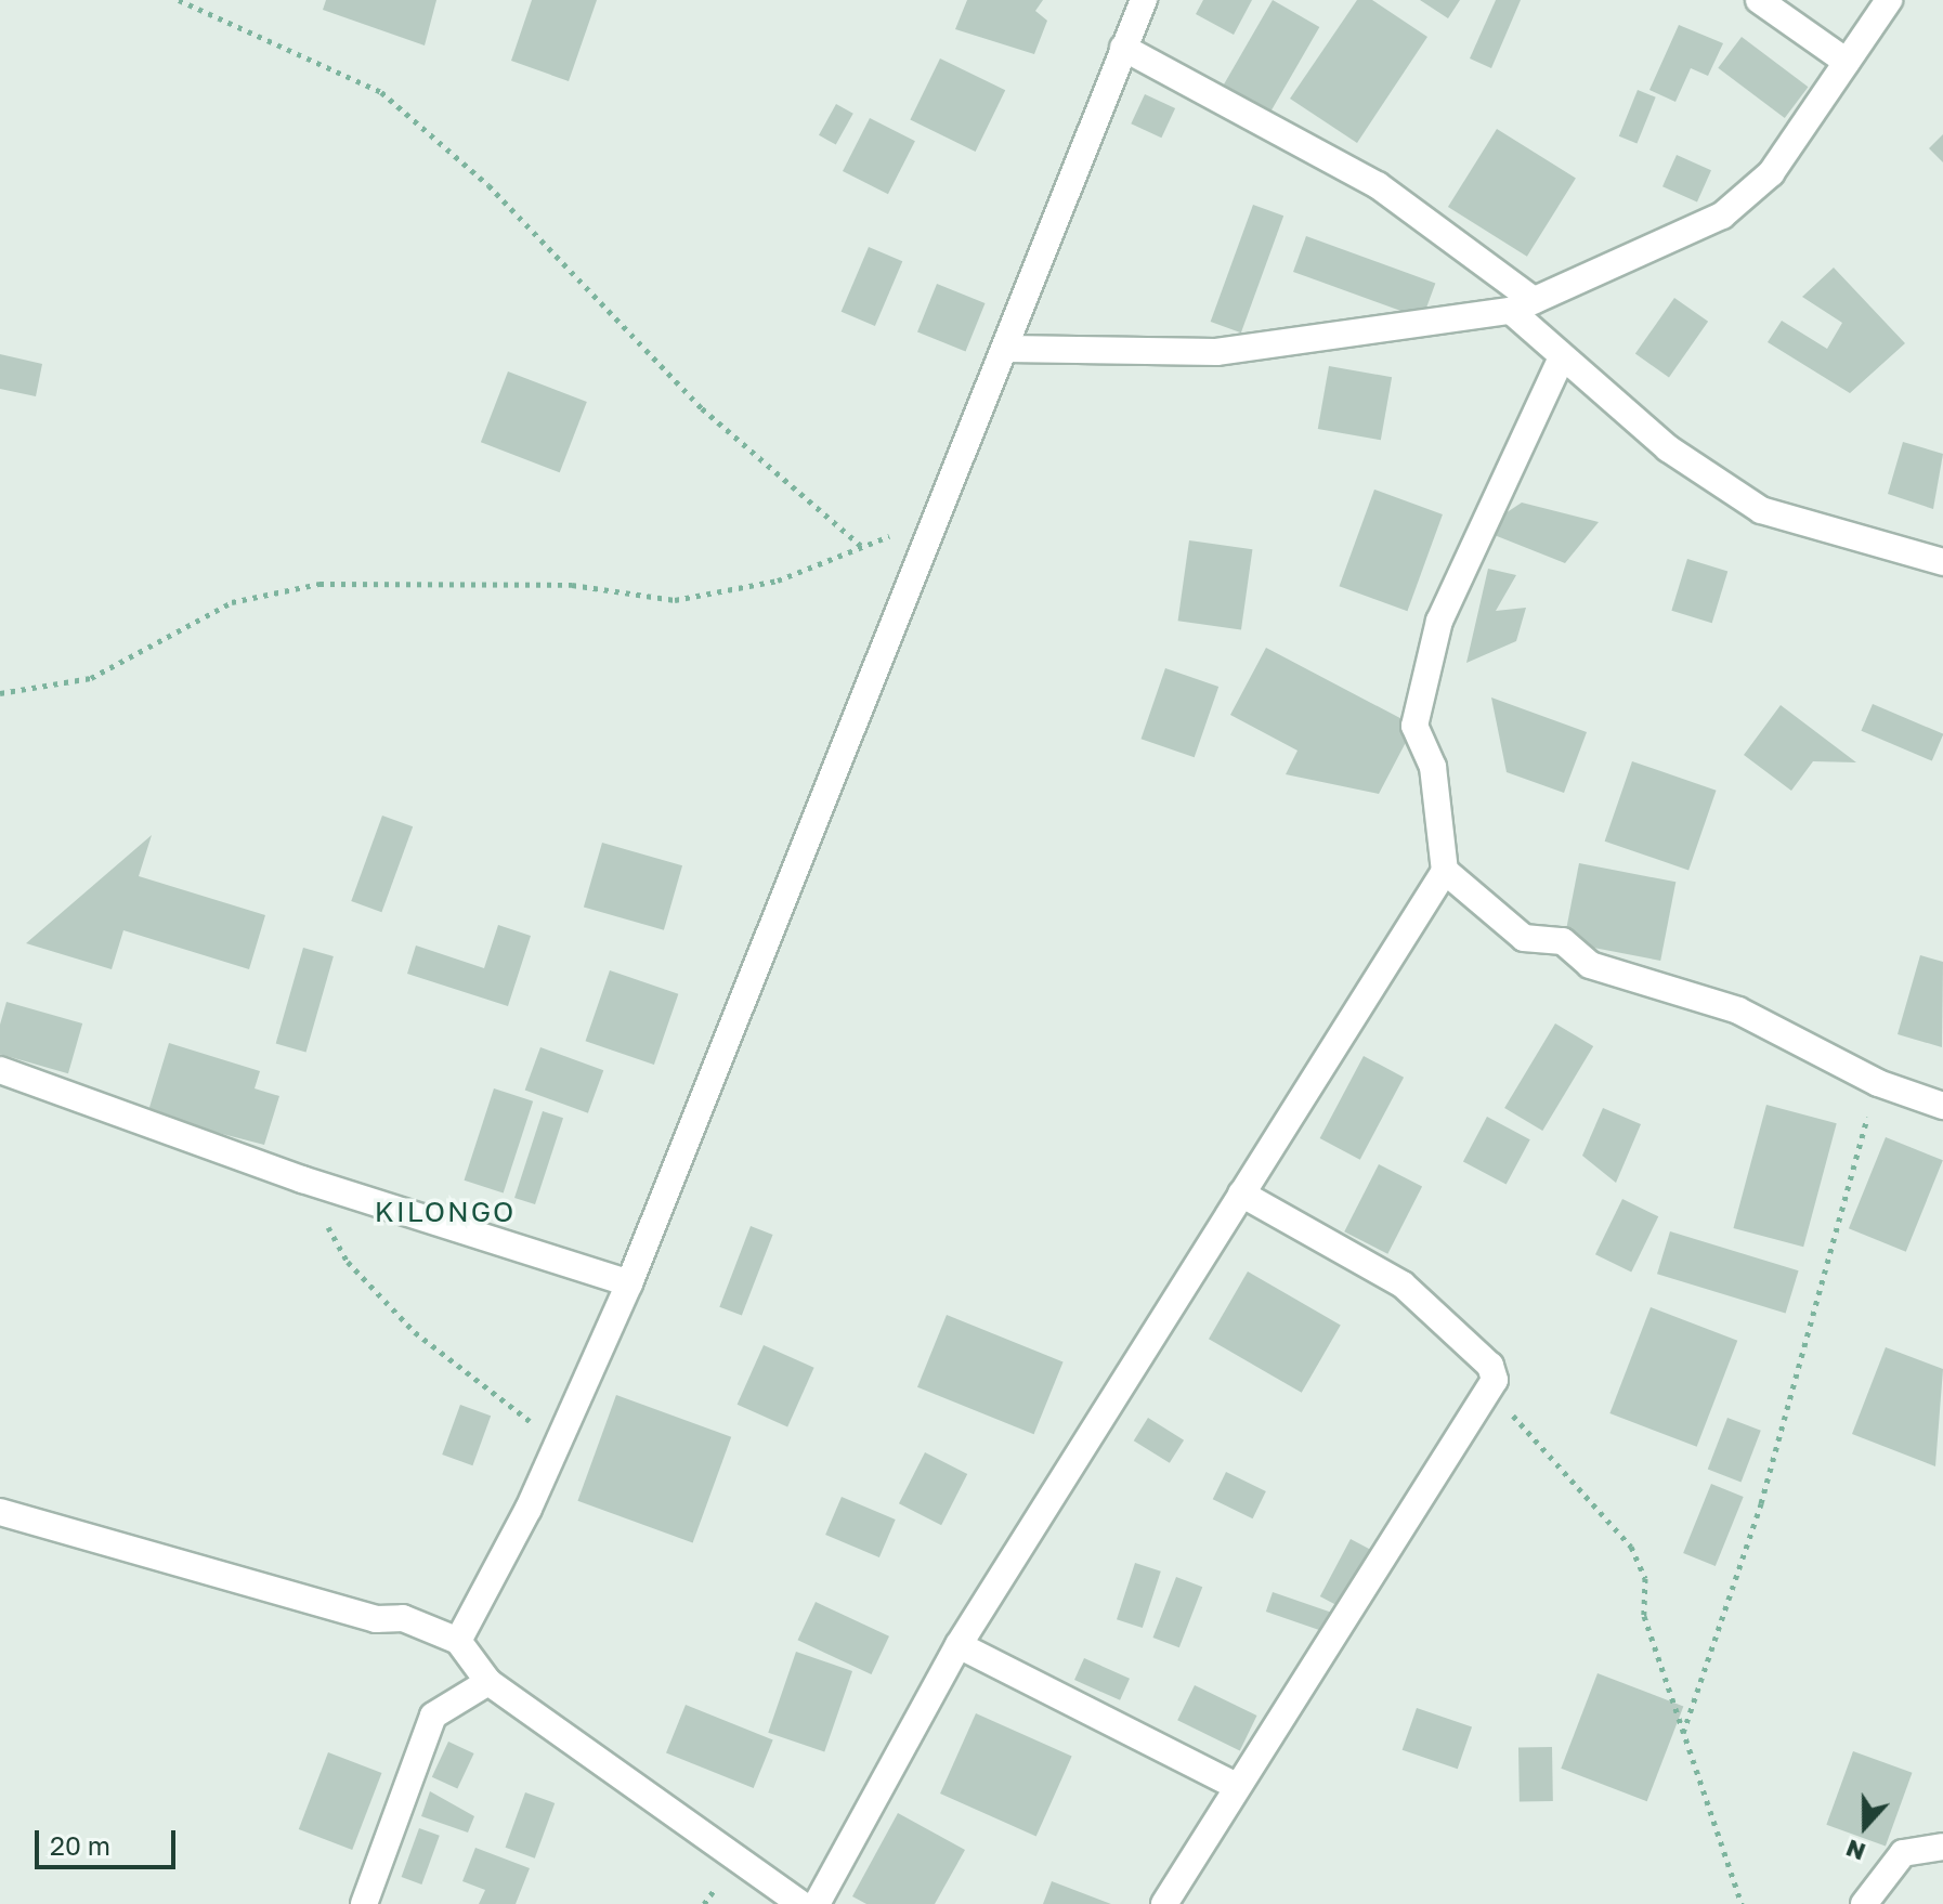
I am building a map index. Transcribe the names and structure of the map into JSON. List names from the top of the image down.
{
  "districts": ["KILONGO"],
  "scale_bar": "20 m",
  "north": "bottom"
}
